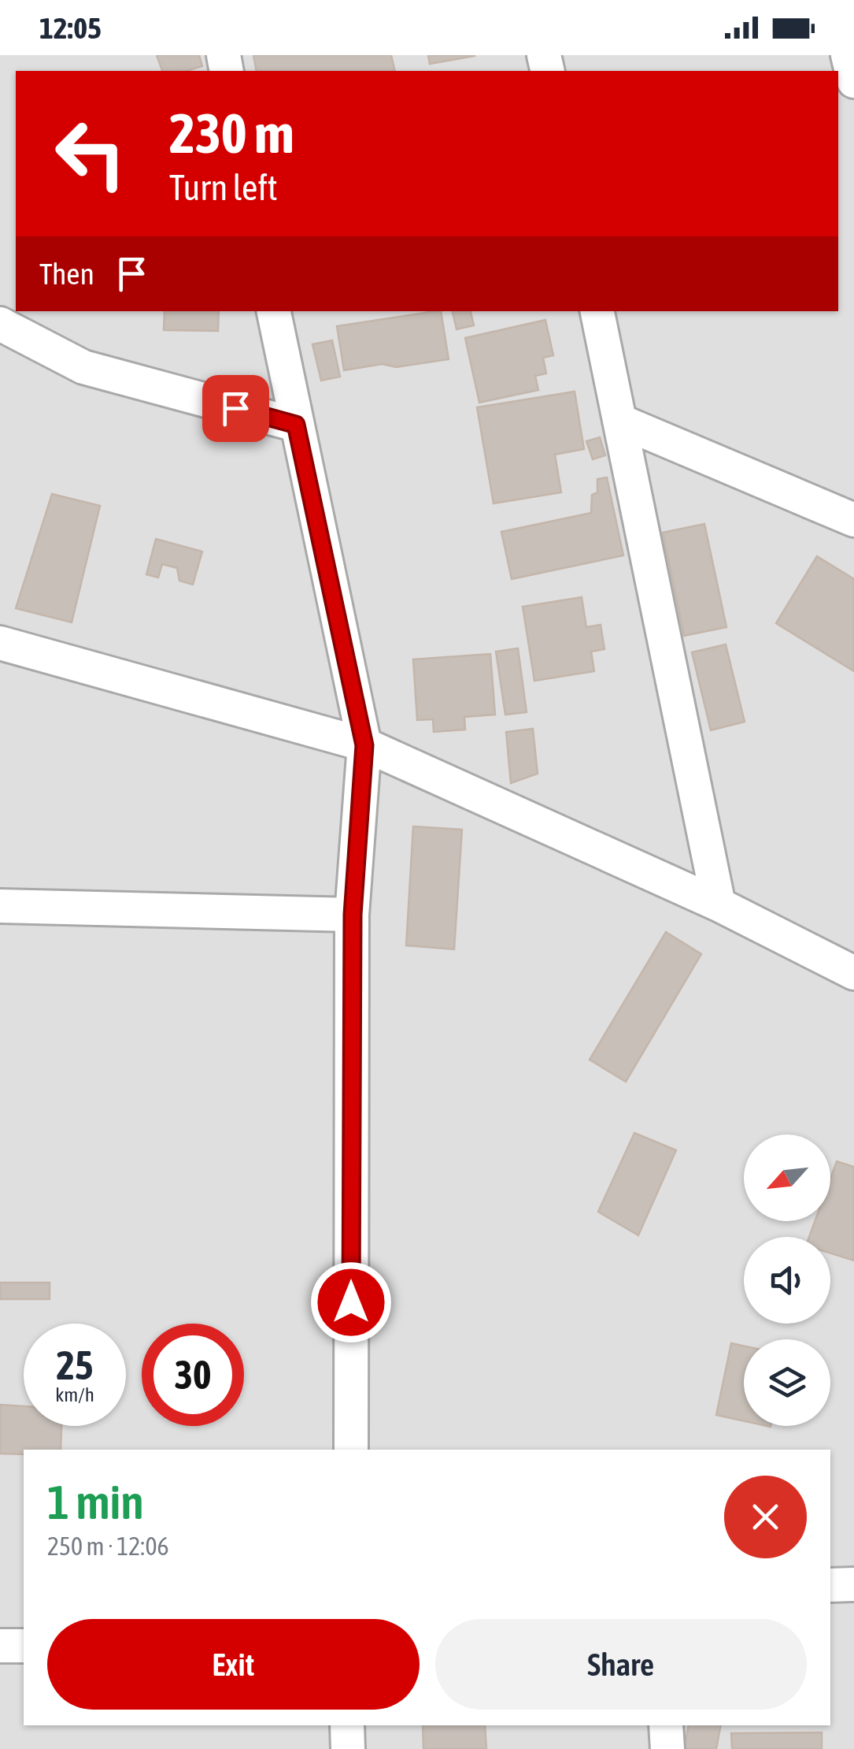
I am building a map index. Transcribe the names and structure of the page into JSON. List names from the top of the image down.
{
  "north": "bottom left",
  "page": {
    "status": "12:05",
    "turn": ["230 m", "Turn left"],
    "then": "Then",
    "speed": "25 km/h",
    "limit": "30",
    "heading": ["1 min", "250 m · 12:06"],
    "buttons": ["Exit", "Share"]
  }
}
